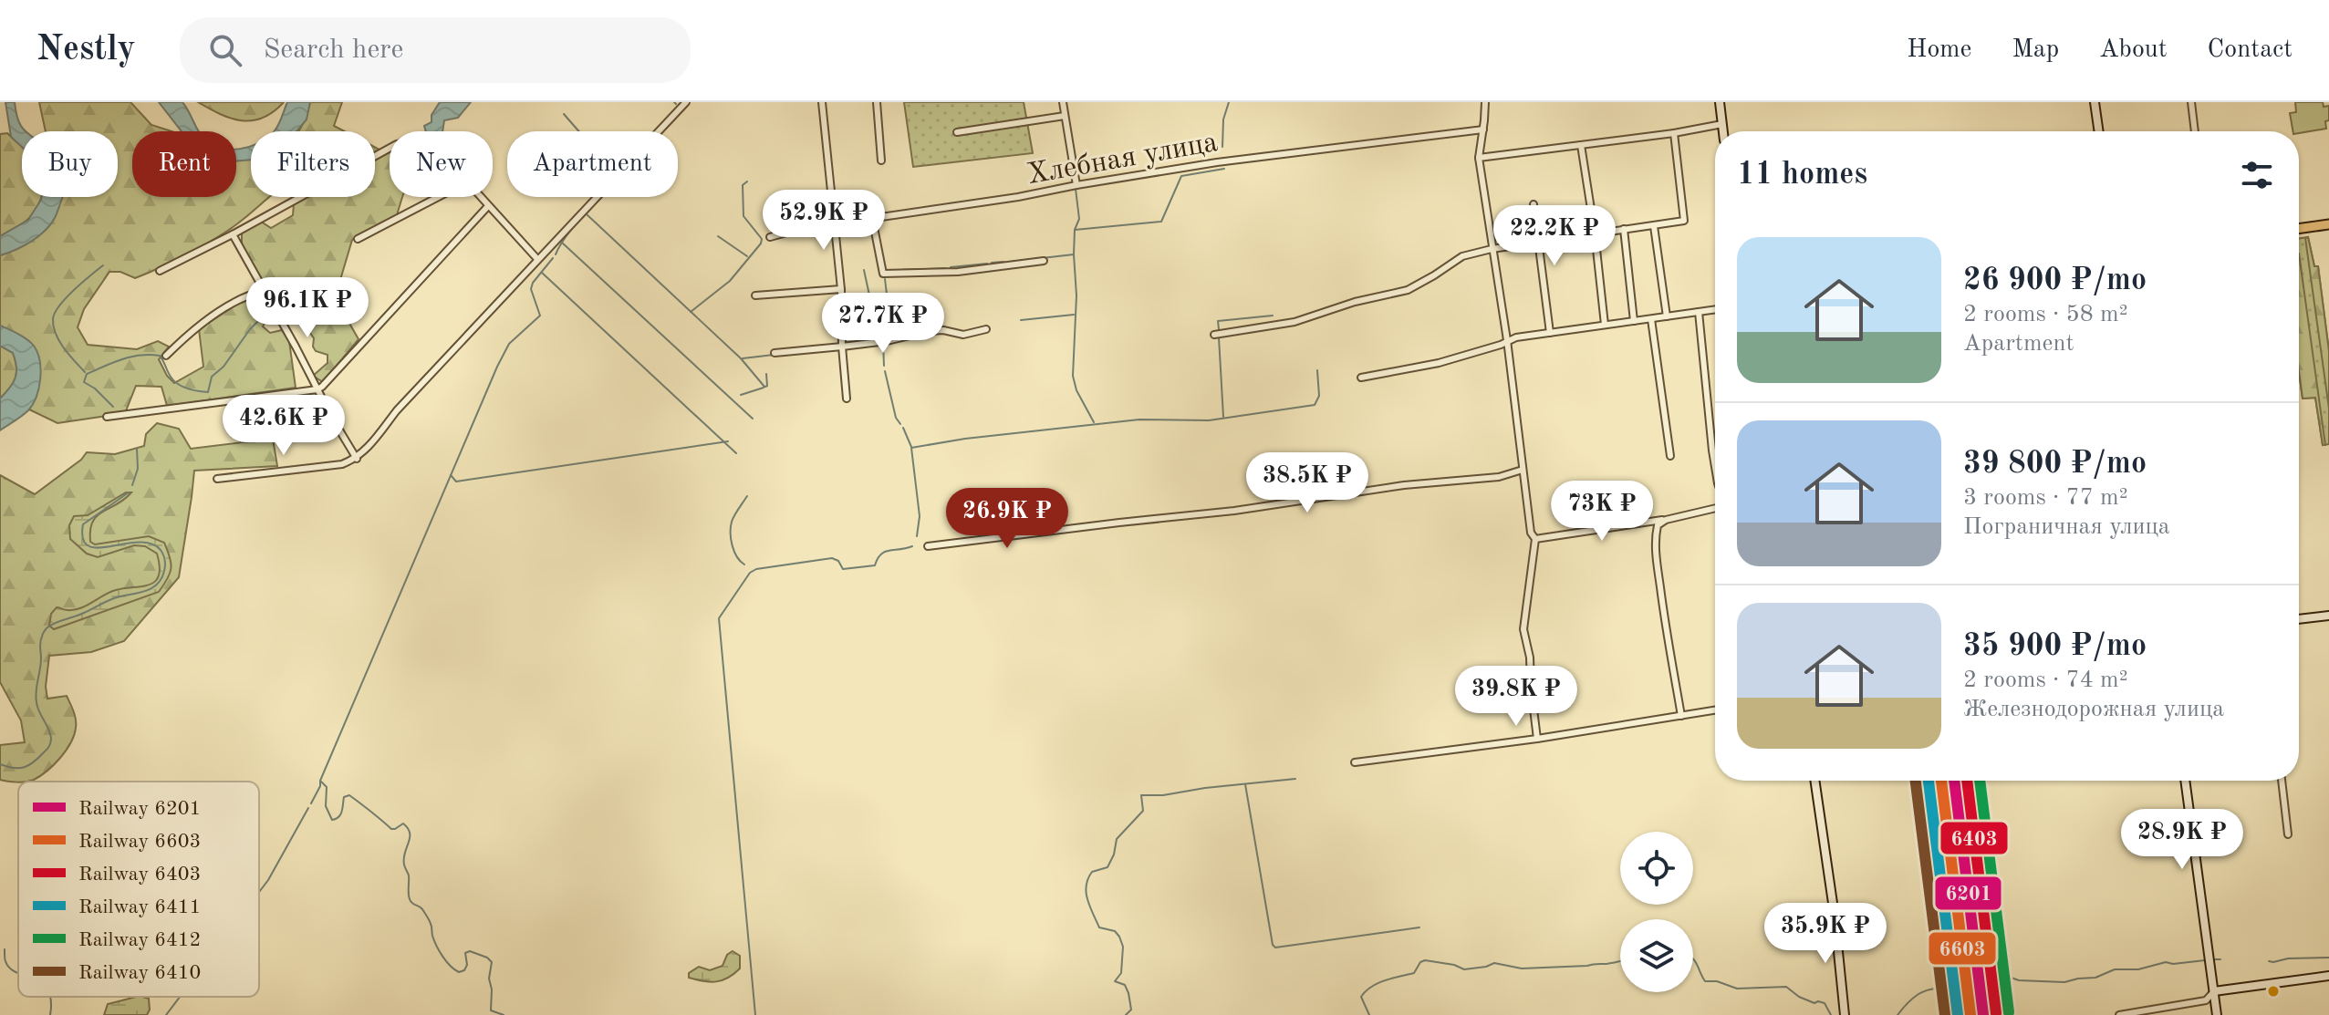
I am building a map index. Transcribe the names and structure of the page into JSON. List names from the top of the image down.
{
  "streets": {
    "street": ["Хлебная улица"]
  },
  "lines": [
    "rail line 6201",
    "rail line 6603",
    "rail line 6403",
    "rail line 6411",
    "rail line 6412",
    "rail line 6410"
  ],
  "legend": [
    "Railway 6201",
    "Railway 6603",
    "Railway 6403",
    "Railway 6411",
    "Railway 6412",
    "Railway 6410"
  ],
  "page": {
    "header": "Nestly",
    "search": "Search here",
    "nav": [
      "Home",
      "Map",
      "About",
      "Contact"
    ],
    "chip": [
      "Buy",
      "Rent",
      "Filters",
      "New",
      "Apartment"
    ],
    "heading": "11 homes",
    "price": [
      "52.9K ₽",
      "22.2K ₽",
      "96.1K ₽",
      "27.7K ₽",
      "42.6K ₽",
      "38.5K ₽",
      "73K ₽",
      "26.9K ₽",
      "39.8K ₽",
      "28.9K ₽",
      "35.9K ₽"
    ],
    "list": [
      {
        "name": "26 900 ₽/mo",
        "note": "2 rooms · 58 m² · Apartment"
      },
      {
        "name": "39 800 ₽/mo",
        "note": "3 rooms · 77 m² · Пограничная улица"
      },
      {
        "name": "35 900 ₽/mo",
        "note": "2 rooms · 74 m² · Железнодорожная улица"
      }
    ]
  }
}
